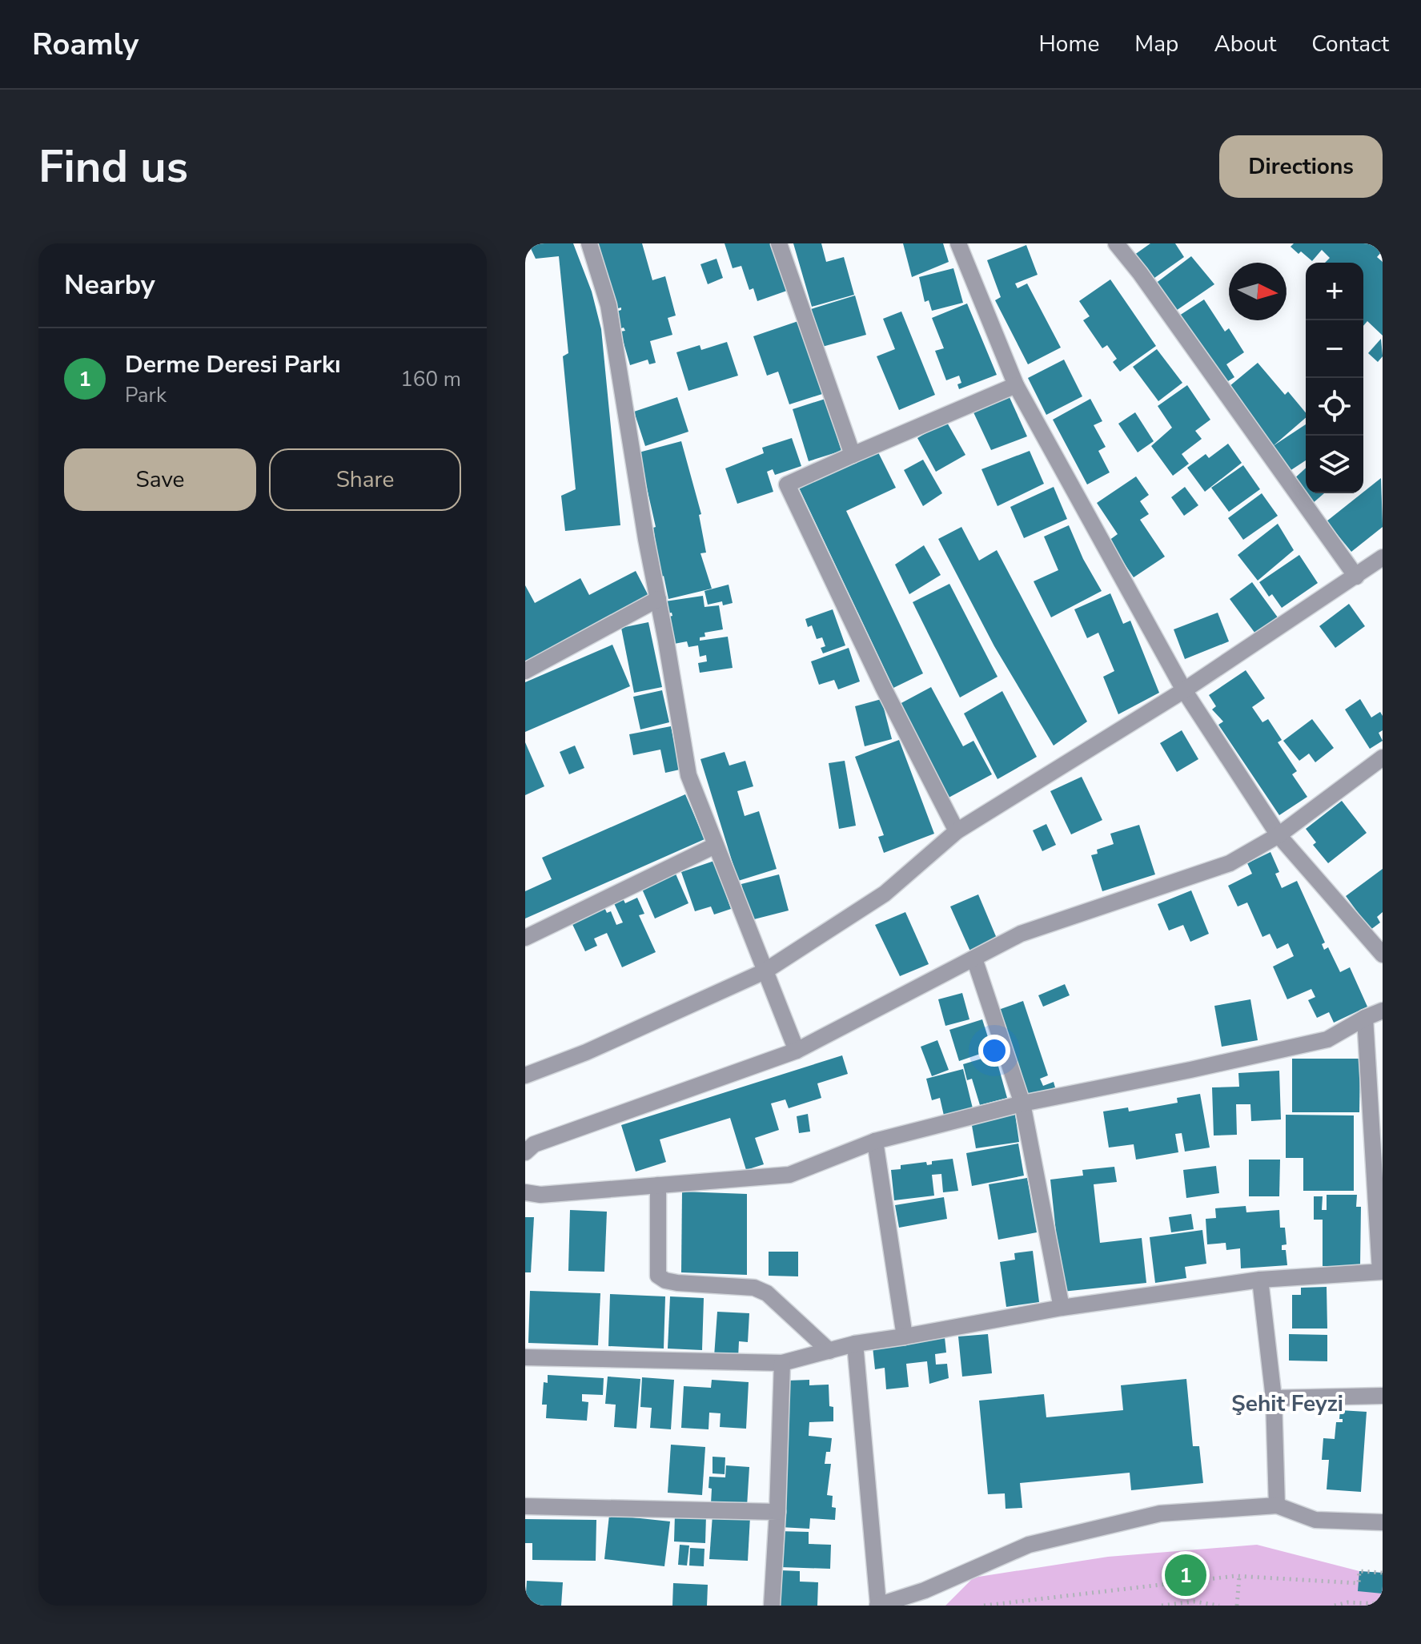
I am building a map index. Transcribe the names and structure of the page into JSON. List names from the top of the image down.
{
  "districts": ["Şehit Feyzi"],
  "north": "right",
  "page": {
    "header": "Roamly",
    "nav": [
      "Home",
      "Map",
      "About",
      "Contact"
    ],
    "buttons": [
      "Directions",
      ["Save", "Share"]
    ],
    "title": "Find us",
    "heading": "Nearby",
    "map_buttons": ["+", "−"],
    "list": [
      {
        "mark": "1",
        "name": "Derme Deresi Parkı",
        "note": "Park",
        "value": "160 m"
      }
    ],
    "pins": "1"
  }
}
